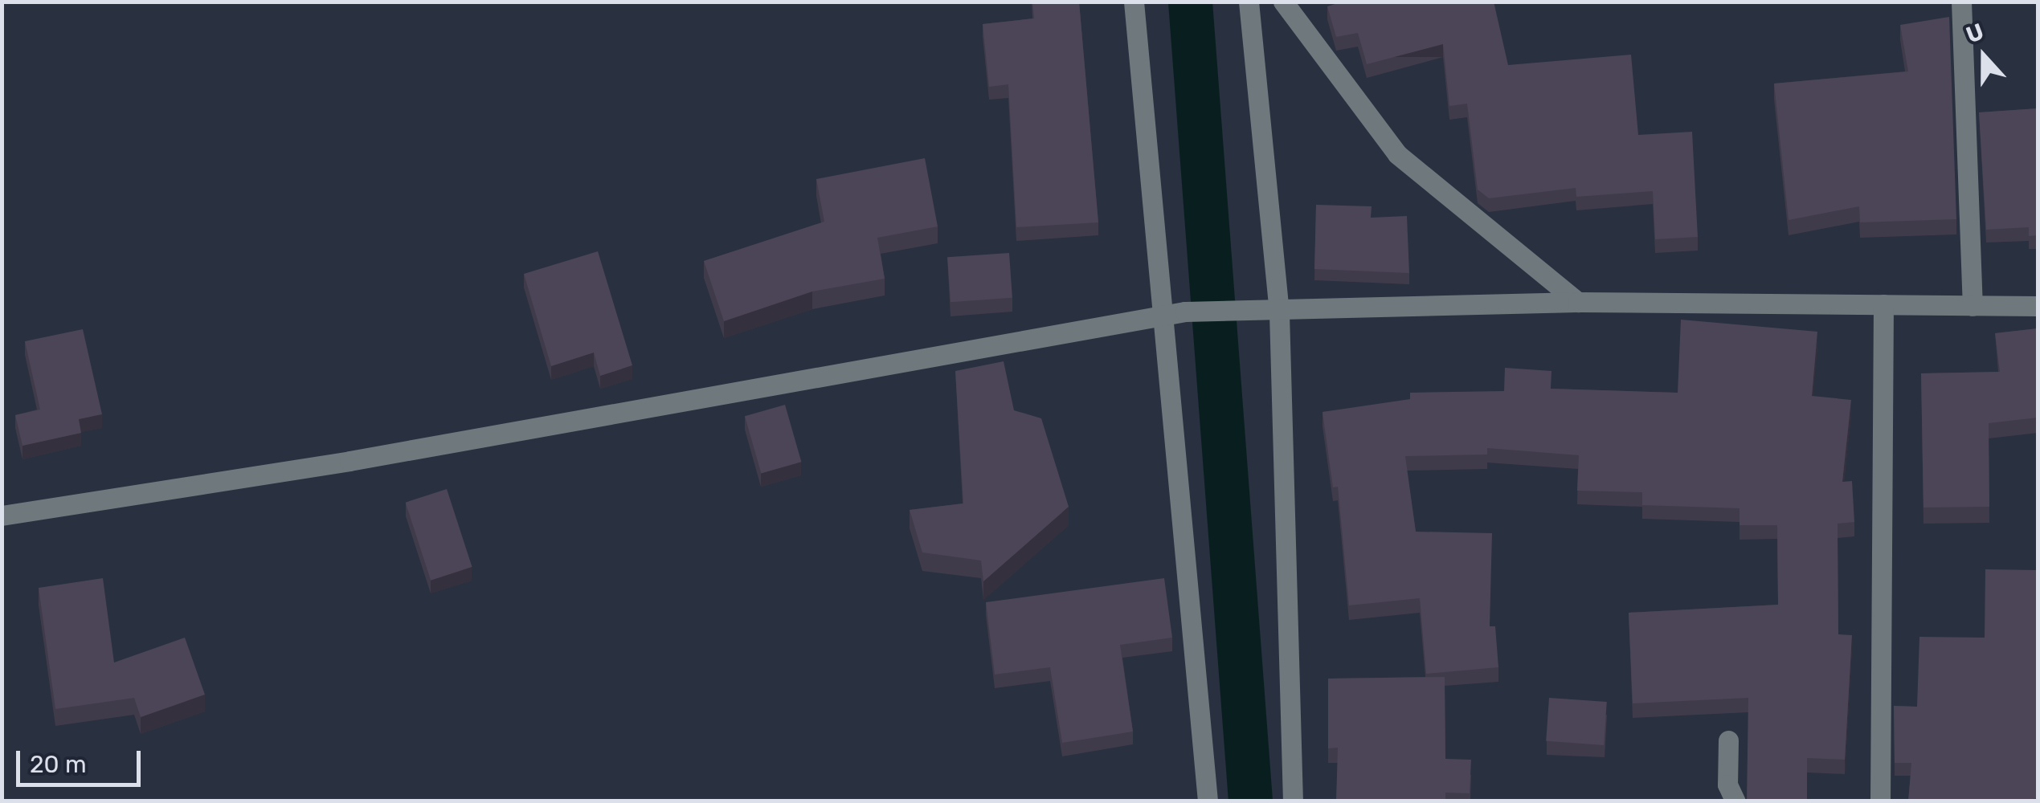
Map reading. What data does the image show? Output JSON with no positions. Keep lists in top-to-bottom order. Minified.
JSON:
{"scale_bar":"20 m","north":"top"}
